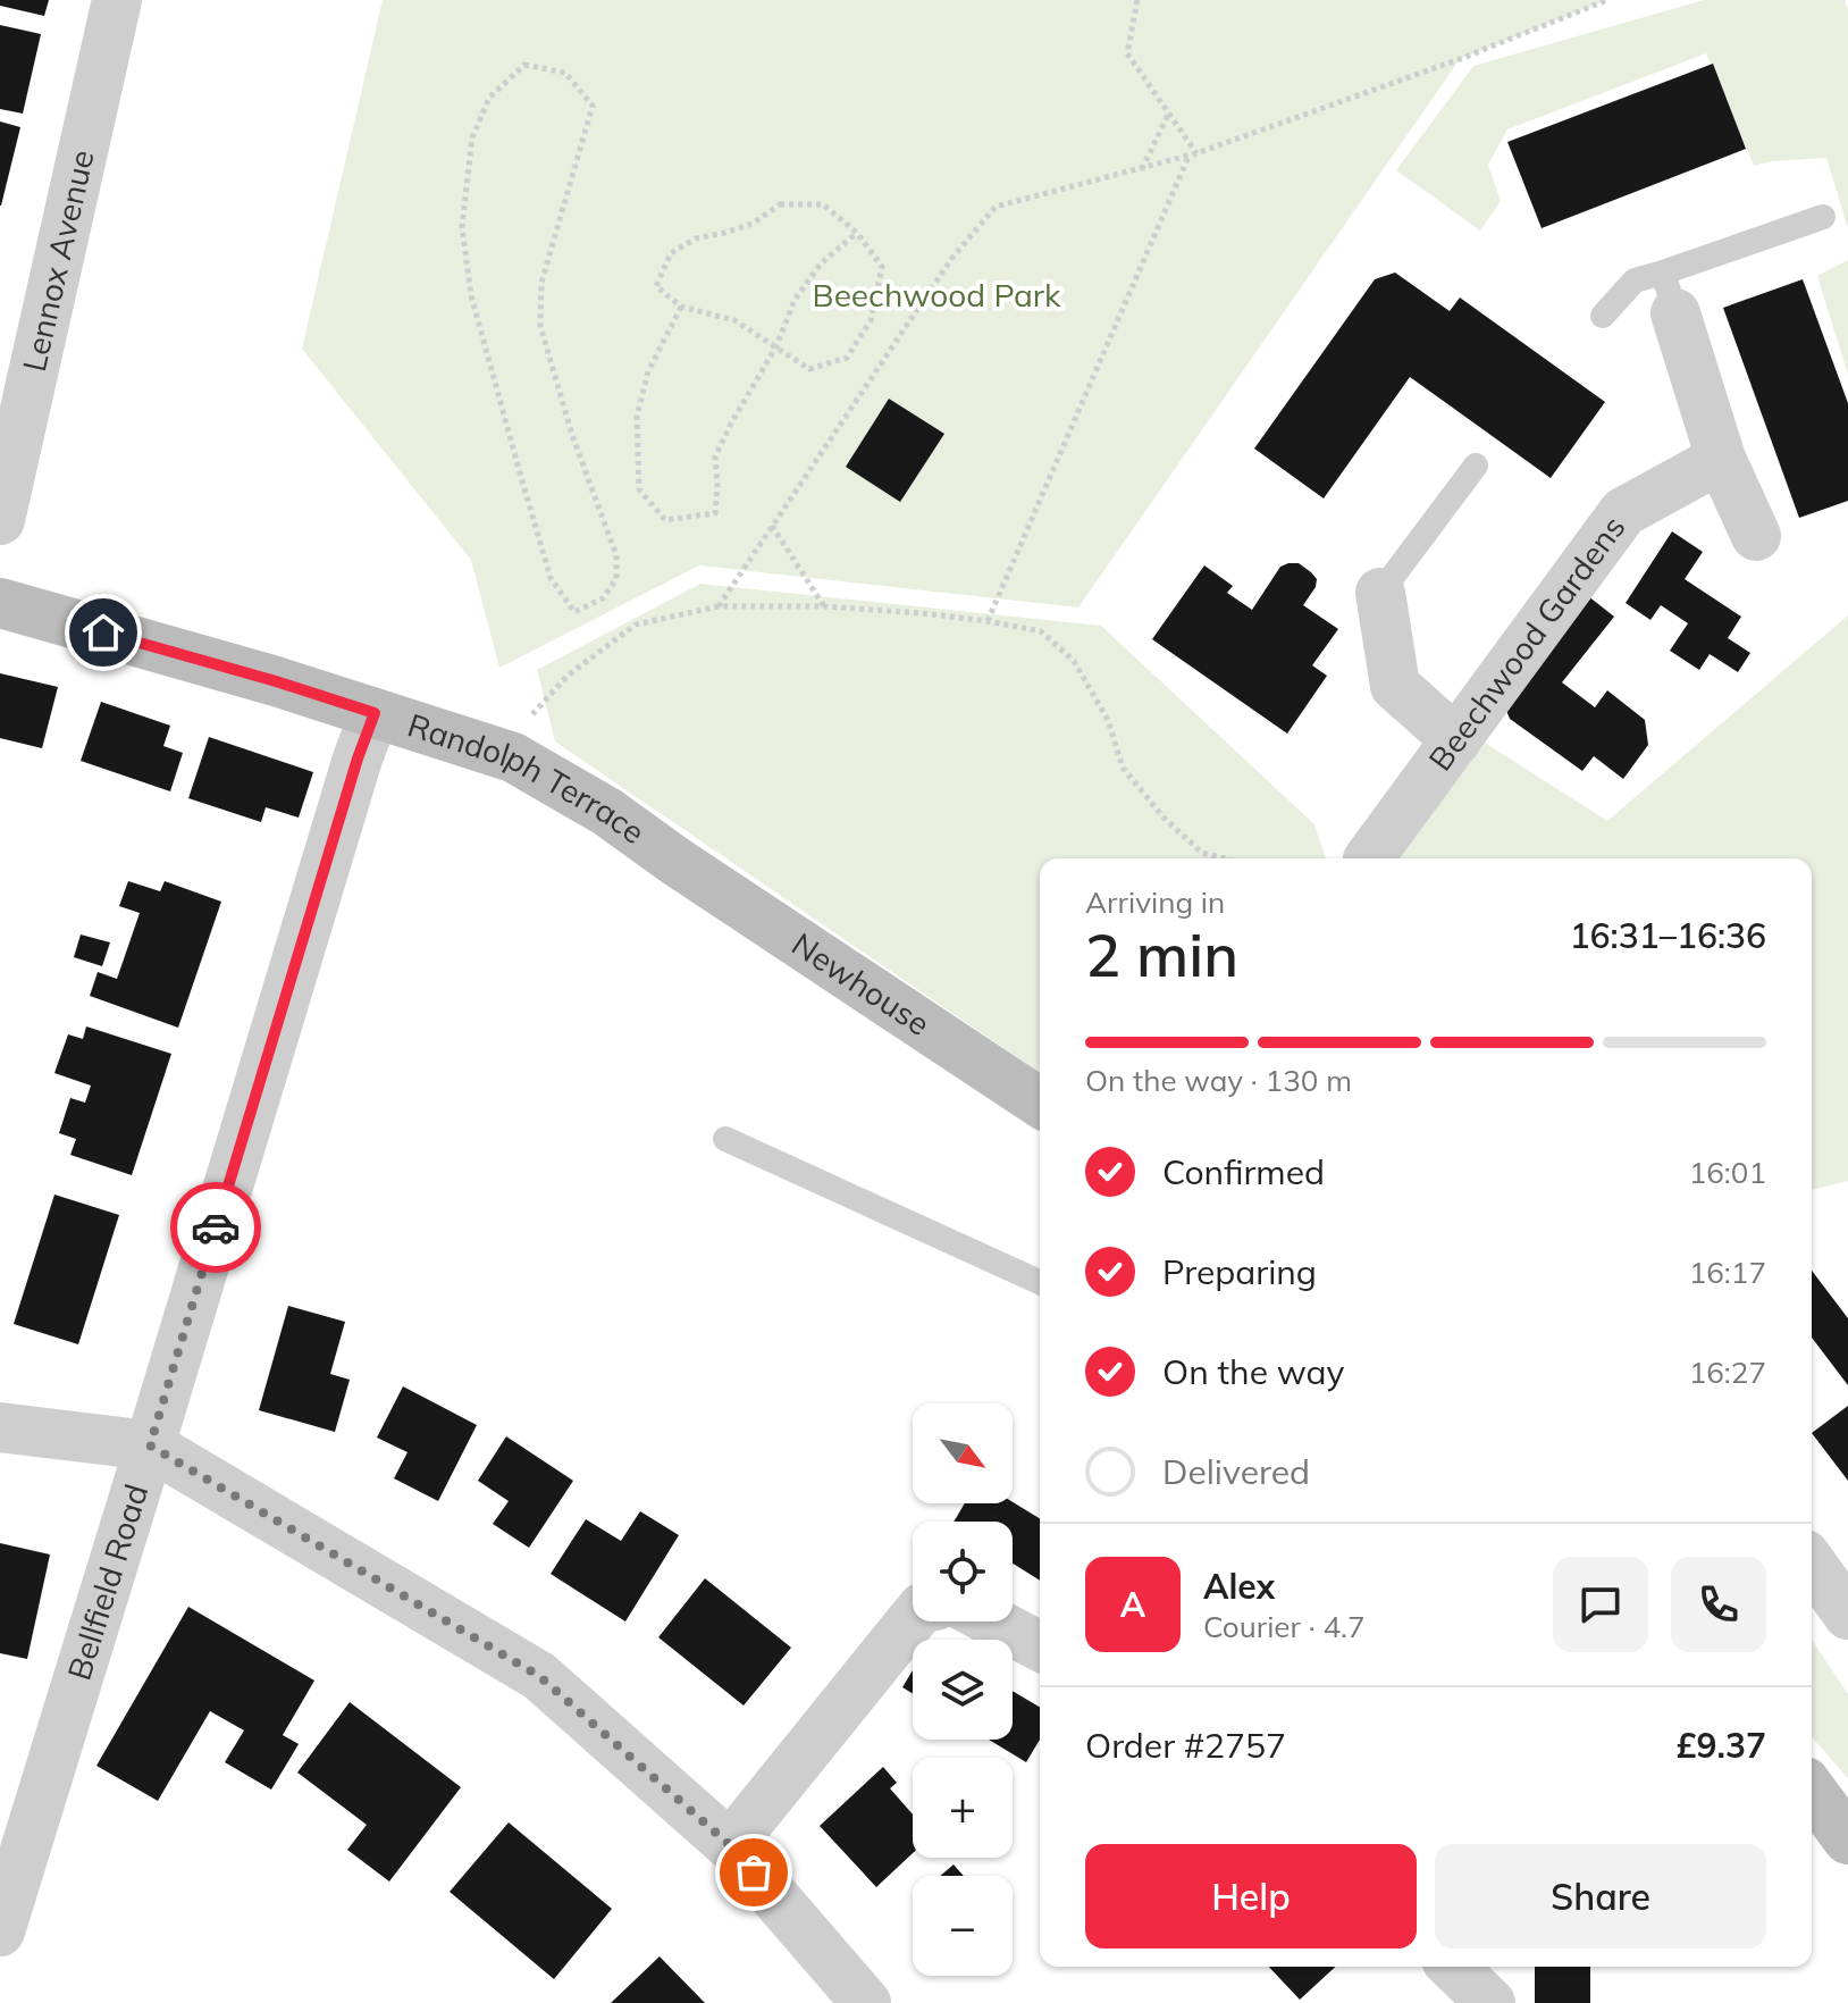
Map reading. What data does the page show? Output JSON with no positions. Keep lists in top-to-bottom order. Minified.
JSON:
{"streets":{"main road":["Randolph Terrace","Newhouse"],"street":["Lennox Avenue","Beechwood Gardens","Bellfield Road"]},"crossings":[["Randolph Terrace","Newhouse"],["Randolph Terrace","Bellfield Road"]],"parks":["Beechwood Park"],"north":"bottom right","page":{"heading":["2 min","Arriving in","16:31–16:36"],"panel":["Alex","Courier · 4.7","Order #2757","£9.37"],"bar":"On the way · 130 m","list":[["Confirmed","16:01"],["Preparing","16:17"],["On the way","16:27"],"Delivered"],"map_buttons":["+","−"],"round":"A","buttons":["Help","Share"]}}
